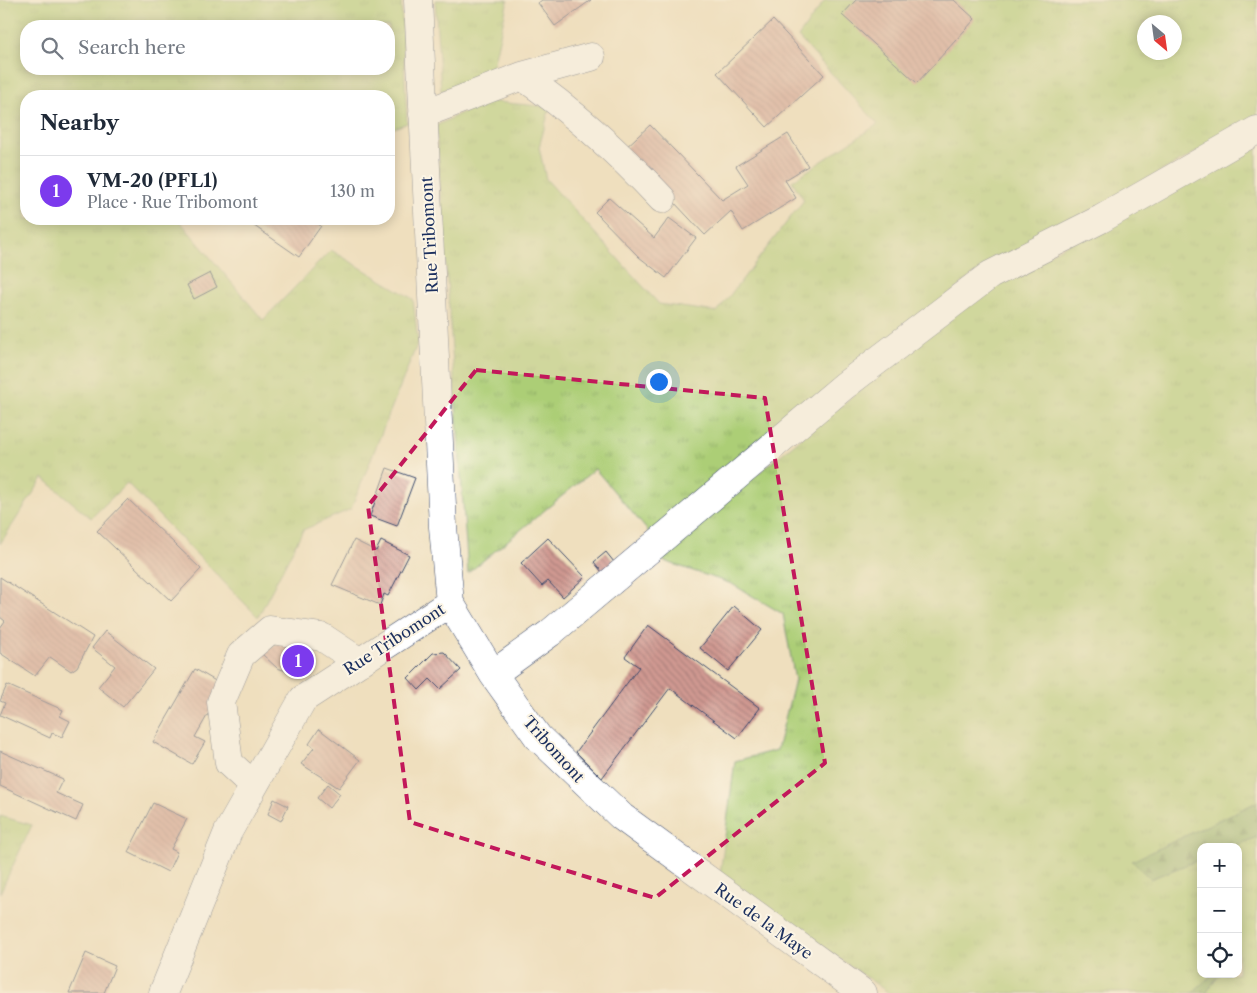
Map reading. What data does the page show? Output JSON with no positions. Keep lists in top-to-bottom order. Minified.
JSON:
{"streets":{"street":["Rue Tribomont","Tribomont","Rue de la Maye"]},"crossings":[["Rue Tribomont","Tribomont"],["Tribomont","Rue de la Maye"]],"north":"bottom right","page":{"search":"Search here","heading":"Nearby","list":[{"mark":"1","name":"VM-20 (PFL1)","note":"Place · Rue Tribomont","value":"130 m"}],"pins":"1","map_buttons":["+","−"]}}
